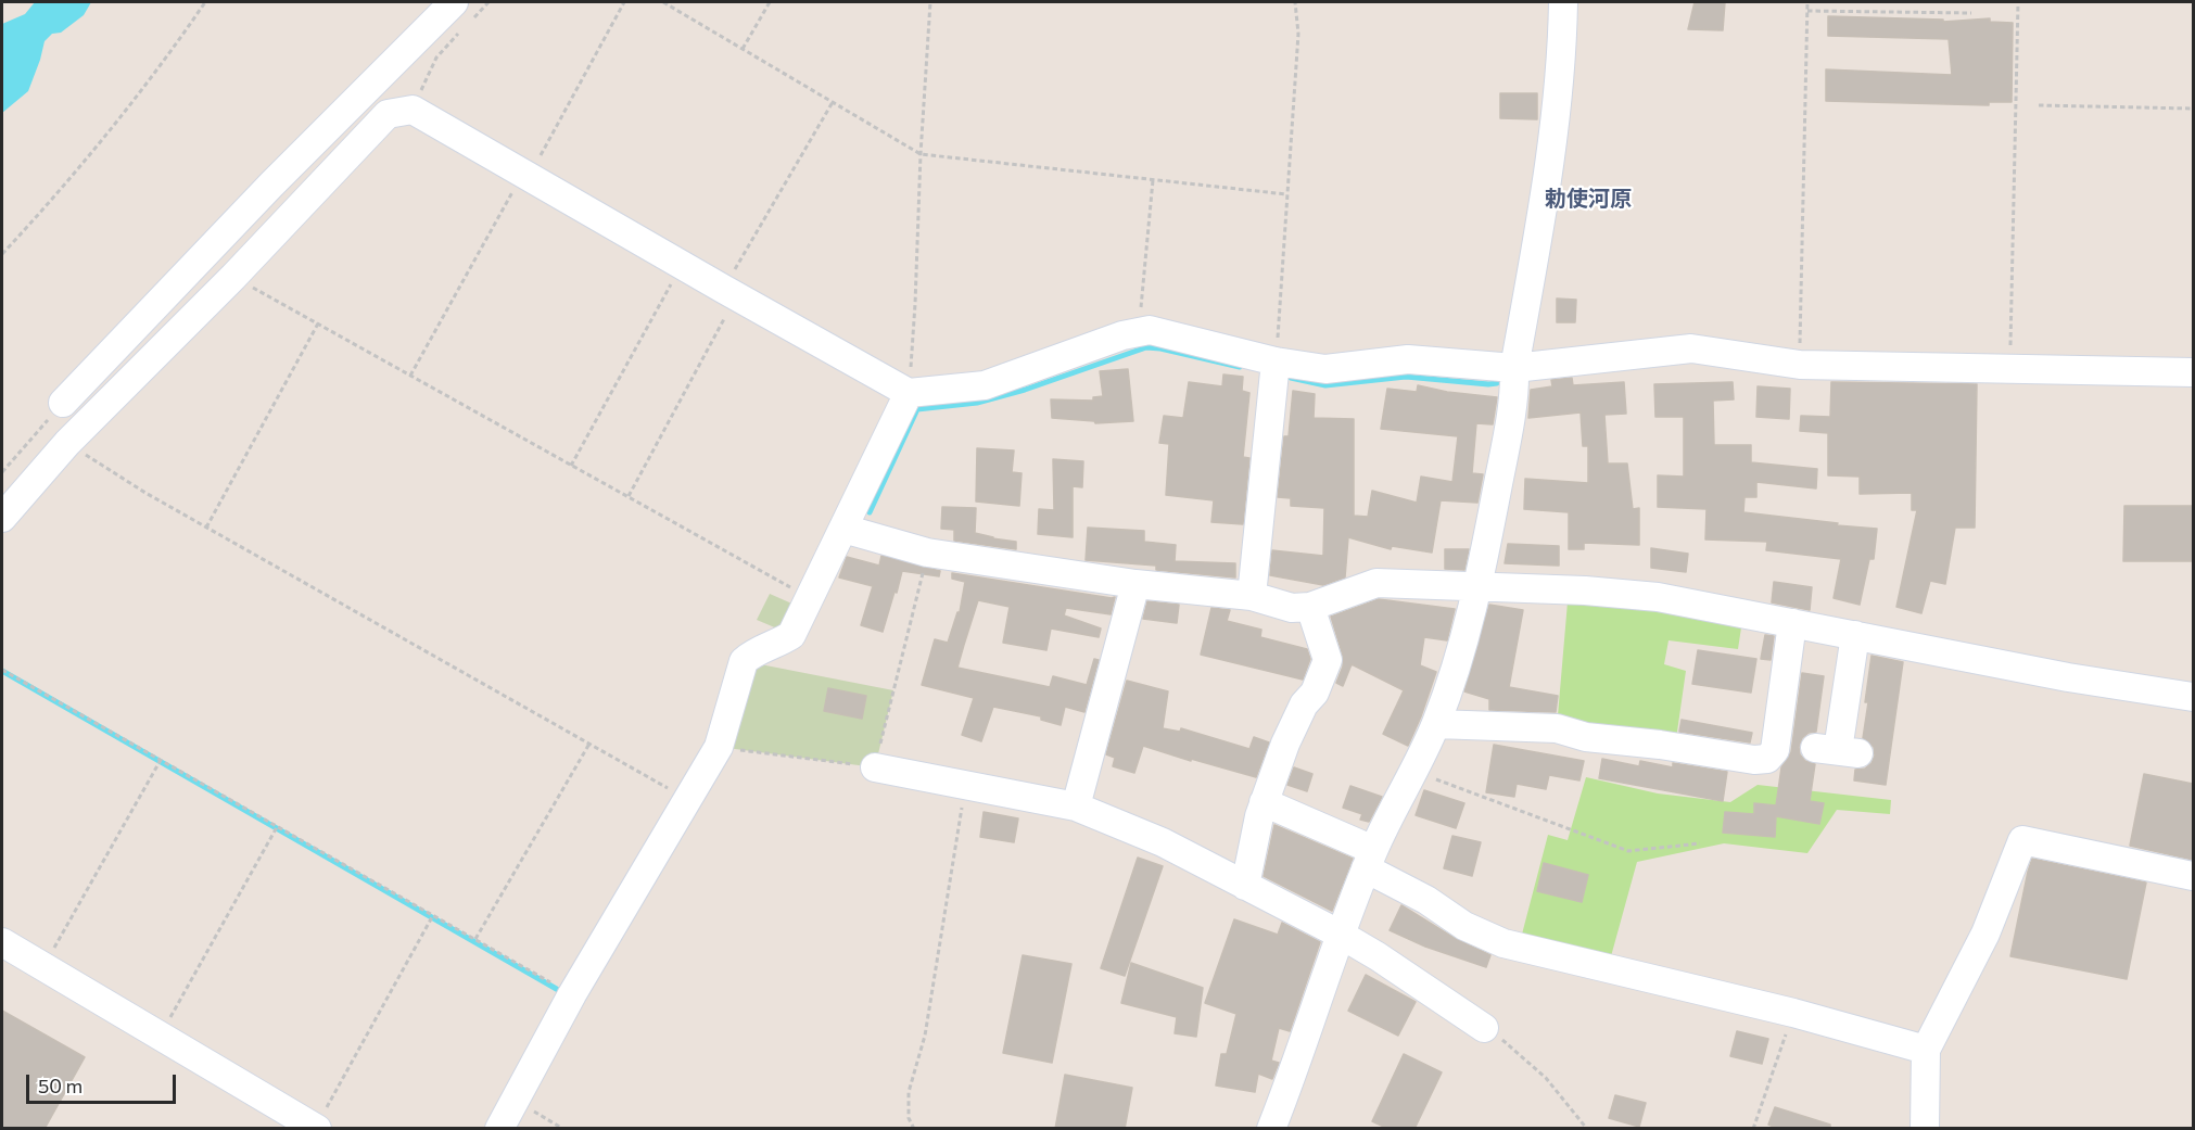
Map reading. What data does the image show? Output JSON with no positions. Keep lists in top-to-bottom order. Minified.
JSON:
{"districts":["勅使河原"],"scale_bar":"50 m"}
